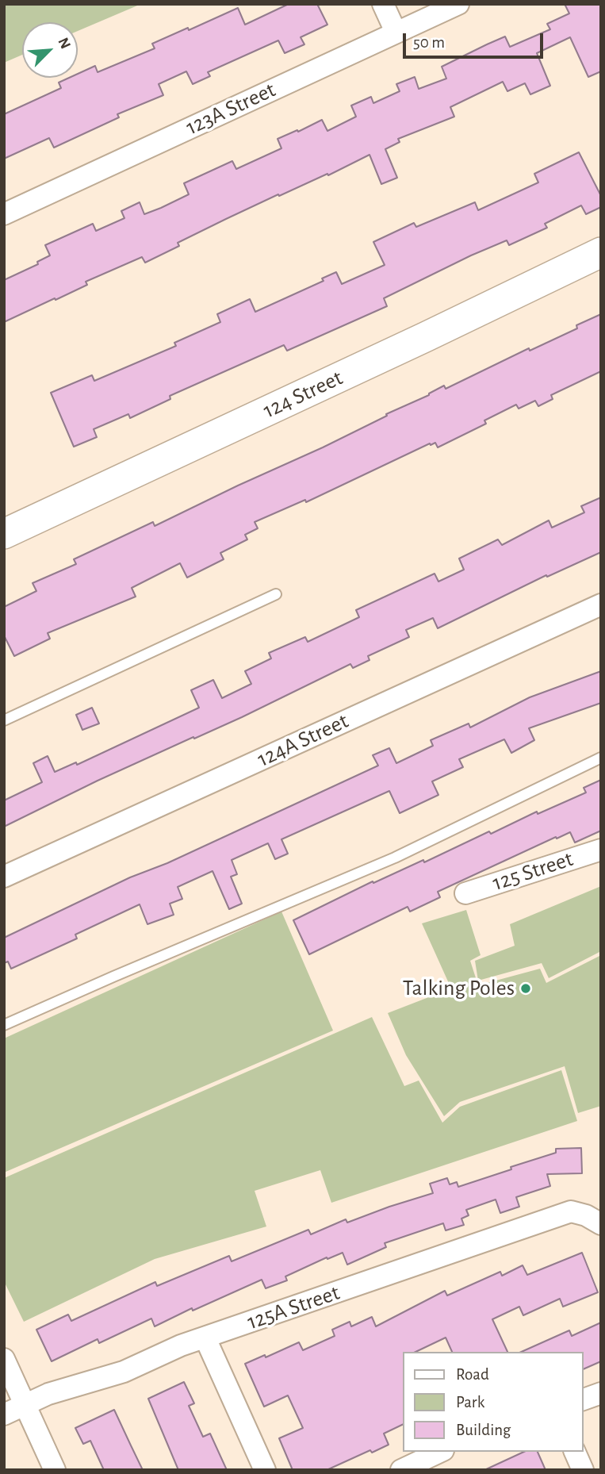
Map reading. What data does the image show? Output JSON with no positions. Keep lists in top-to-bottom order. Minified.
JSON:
{"streets":{"street":["123A Street","124 Street","124A Street","125 Street","125A Street"]},"places":["Talking Poles"],"legend":["Road","Park","Building"],"scale_bar":"50 m","north":"top right"}
